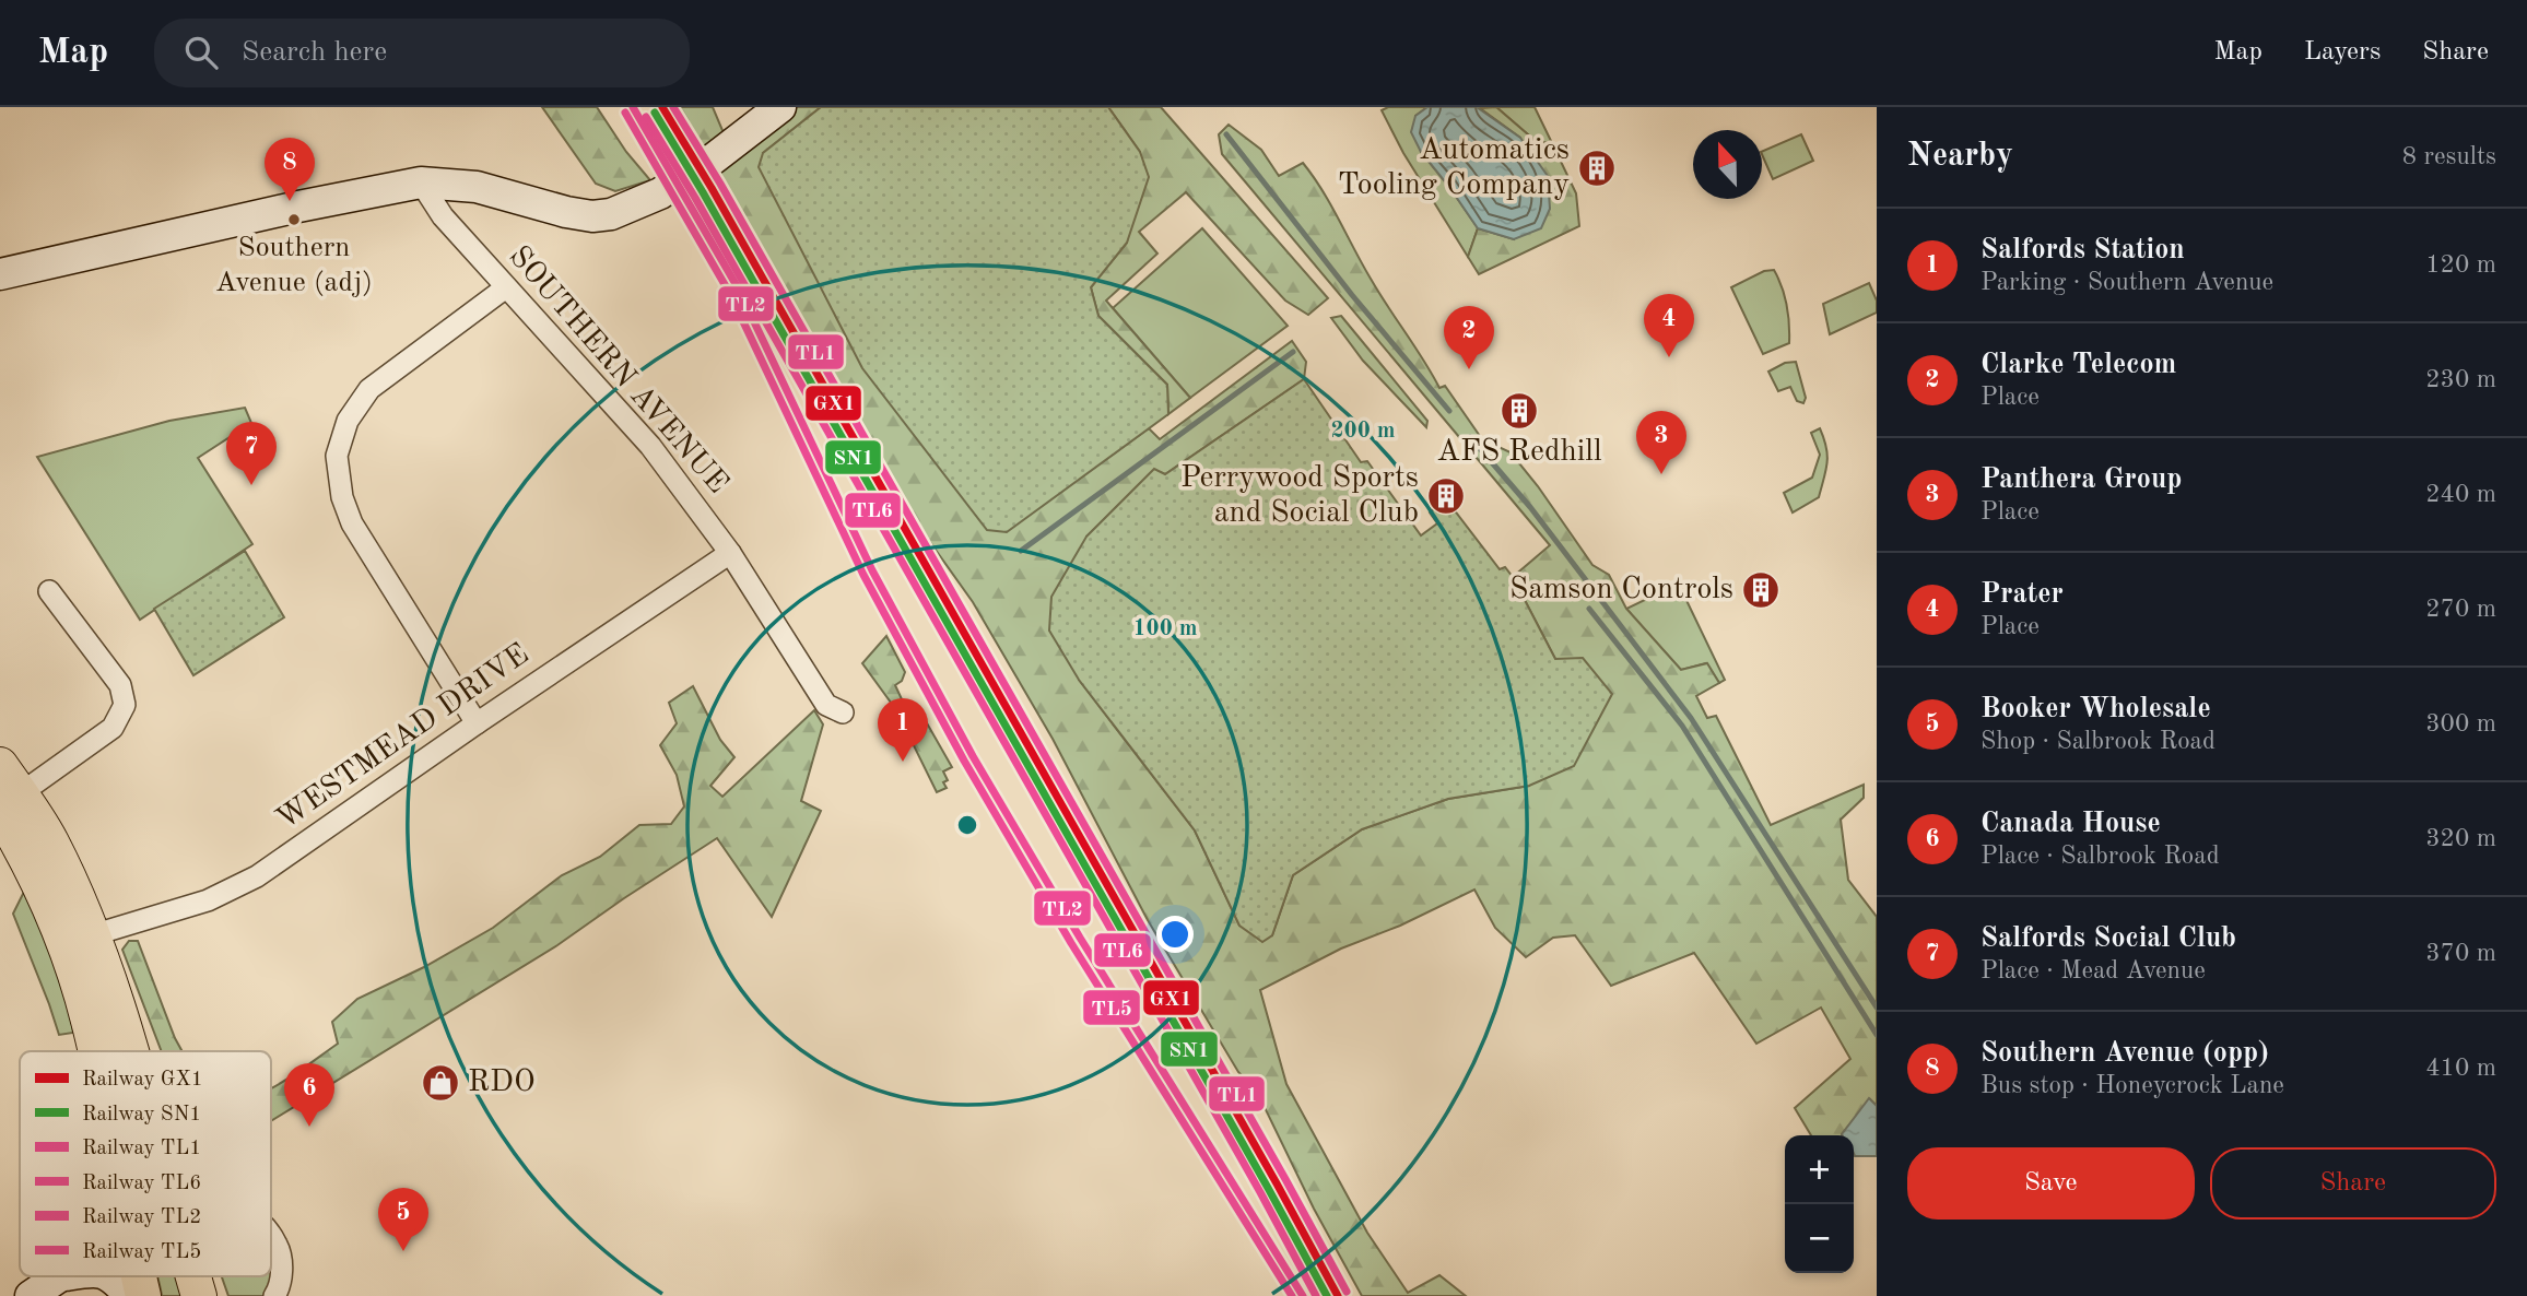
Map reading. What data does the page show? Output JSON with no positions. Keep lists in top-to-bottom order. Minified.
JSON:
{"streets":{"street":["SOUTHERN AVENUE","WESTMEAD DRIVE"]},"crossings":[["SOUTHERN AVENUE","WESTMEAD DRIVE"]],"places":{"building":["Automatics Tooling Company","AFS Redhill","Perrywood Sports and Social Club","Samson Controls"],"other":["Southern Avenue (adj)"],"shop":["RDO"]},"lines":["rail line GX1","rail line TL1","rail line TL2","rail line SN1","rail line TL5","rail line TL6"],"legend":["Railway GX1","Railway SN1","Railway TL1","Railway TL6","Railway TL2","Railway TL5"],"north":"top","page":{"header":"Map","search":"Search here","nav":["Map","Layers","Share"],"heading":["Nearby","8 results"],"pins":["8","4","2","3","7","1","6","5"],"list":[{"mark":"1","name":"Salfords Station","note":"Parking · Southern Avenue","value":"120 m"},{"mark":"2","name":"Clarke Telecom","note":"Place","value":"230 m"},{"mark":"3","name":"Panthera Group","note":"Place","value":"240 m"},{"mark":"4","name":"Prater","note":"Place","value":"270 m"},{"mark":"5","name":"Booker Wholesale","note":"Shop · Salbrook Road","value":"300 m"},{"mark":"6","name":"Canada House","note":"Place · Salbrook Road","value":"320 m"},{"mark":"7","name":"Salfords Social Club","note":"Place · Mead Avenue","value":"370 m"},{"mark":"8","name":"Southern Avenue (opp)","note":"Bus stop · Honeycrock Lane","value":"410 m"}],"buttons":["Save","Share"],"map_buttons":["+","−"]},"rings":["200 m","100 m"]}
